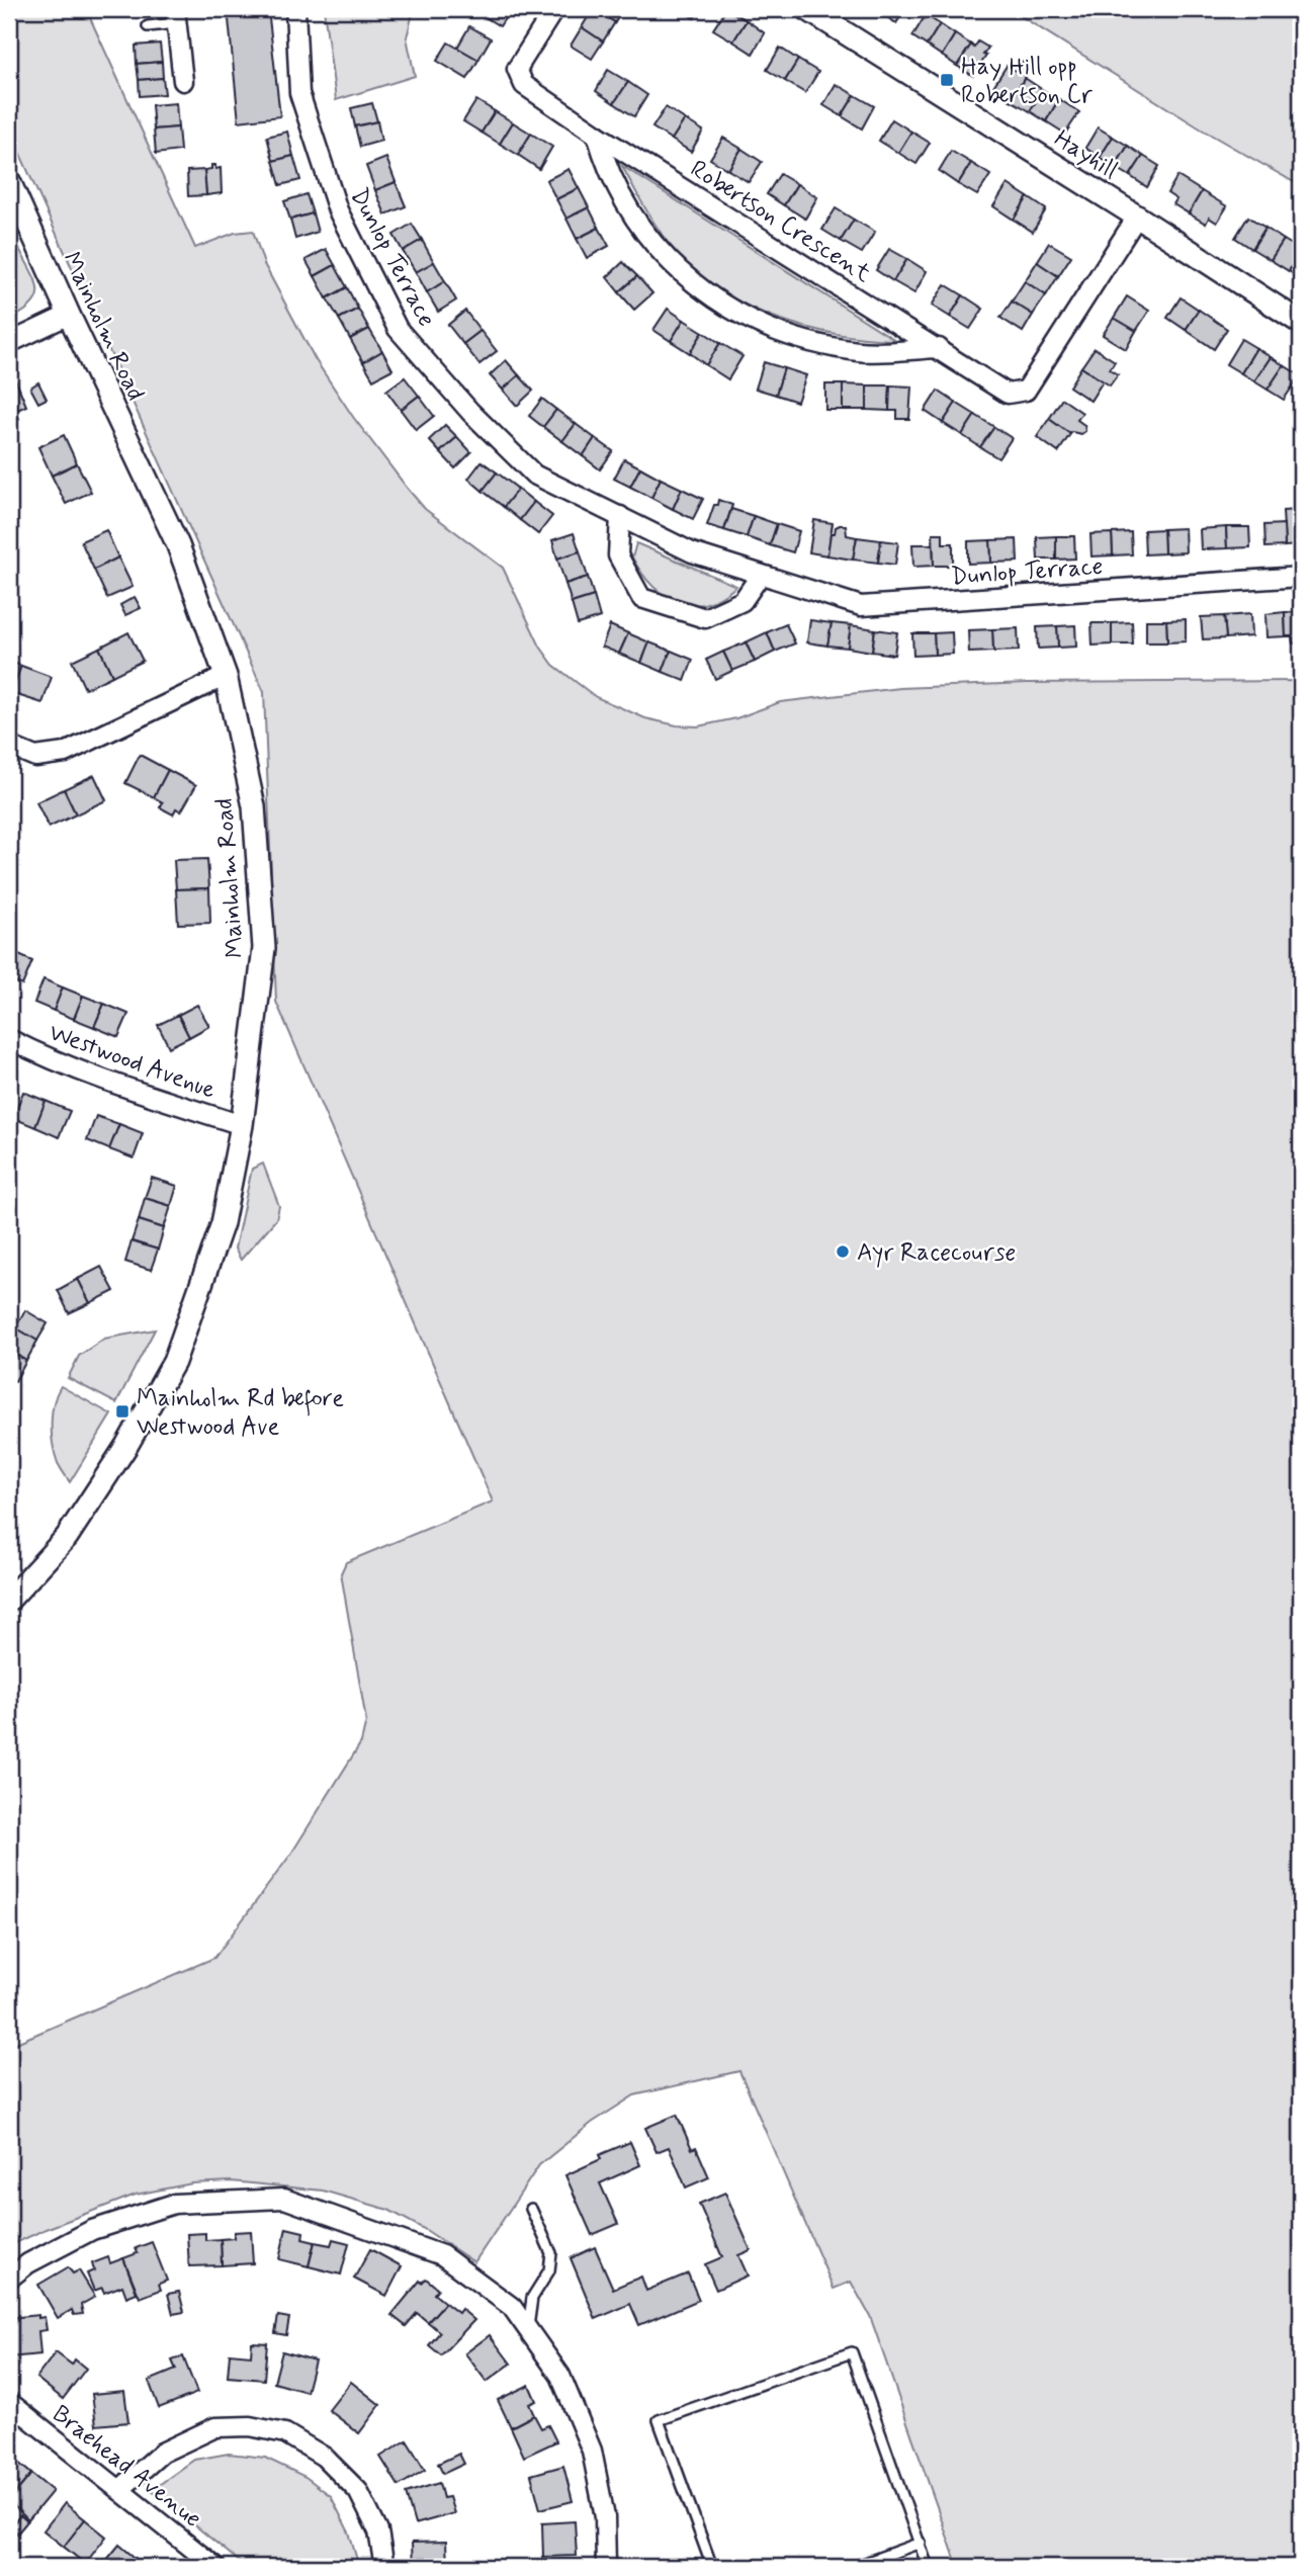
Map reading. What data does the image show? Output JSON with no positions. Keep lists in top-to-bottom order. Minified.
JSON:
{"streets":{"street":["Hayhill","Robertson Crescent","Dunlop Terrace","Mainholm Road","Westwood Avenue","Braehead Avenue"]},"crossings":[["Hayhill","Robertson Crescent"],["Mainholm Road","Westwood Avenue"]],"places":{"transit":["Hay Hill opp Robertson Cr","Mainholm Rd before Westwood Ave"],"other":["Ayr Racecourse"]}}
